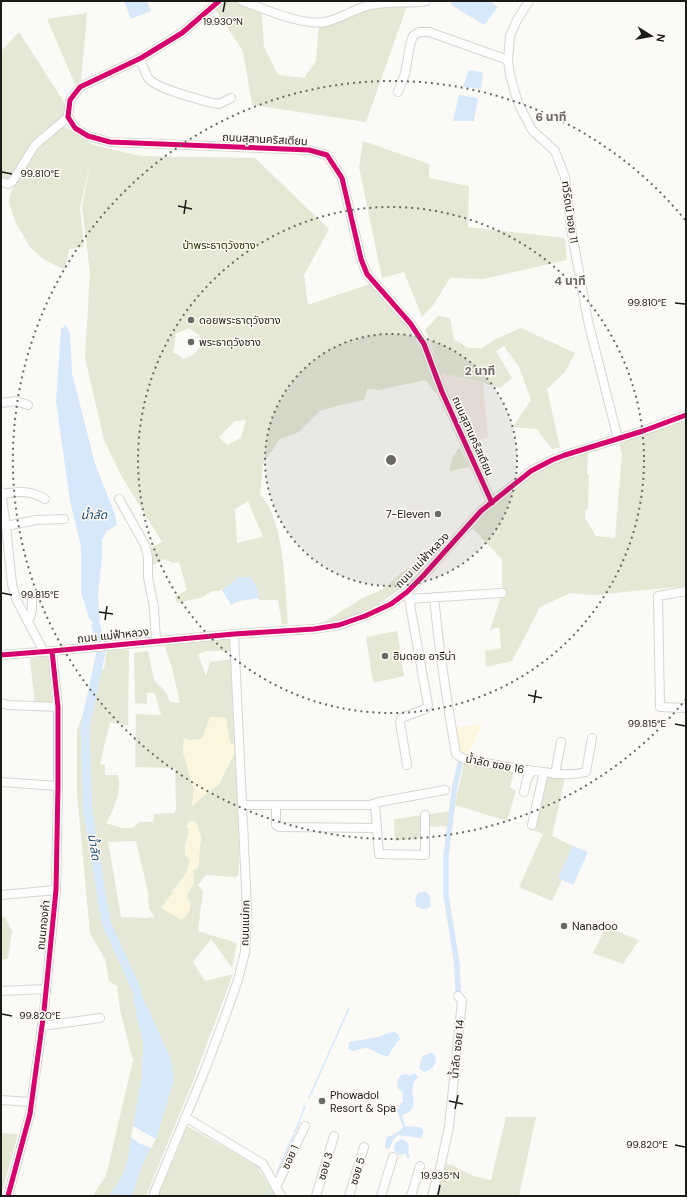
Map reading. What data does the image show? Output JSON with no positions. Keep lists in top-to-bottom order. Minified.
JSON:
{"streets":{"street":["ถนนสุสานคริสเตียน","ทวีรัตน์ ซอย 11","ถนน แม่ฟ้าหลวง","น้ำลัด ซอย 16","ถนนแม่กก","ถนนกองคำ","น้ำลัด ซอย 14","ซอย 1","ซอย 3","ซอย 5"]},"crossings":[["ถนนสุสานคริสเตียน","ถนน แม่ฟ้าหลวง"],["ทวีรัตน์ ซอย 11","ถนน แม่ฟ้าหลวง"],["ถนน แม่ฟ้าหลวง","ถนนแม่กก"],["ถนน แม่ฟ้าหลวง","ถนนกองคำ"]],"water":["น้ำลัด"],"parks":["ป่าพระธาตุวังซาง"],"places":["ดอยพระธาตุวังซาง","พระธาตุวังซาง","7-Eleven","ฮิมดอย อารีน่า","Nanadoo","Phowadol Resort & Spa"],"north":"right","coordinates":["19.930°N","99.810°E","99.815°E","99.820°E","19.935°N"],"rings":["6 นาที","4 นาที","2 นาที"]}
